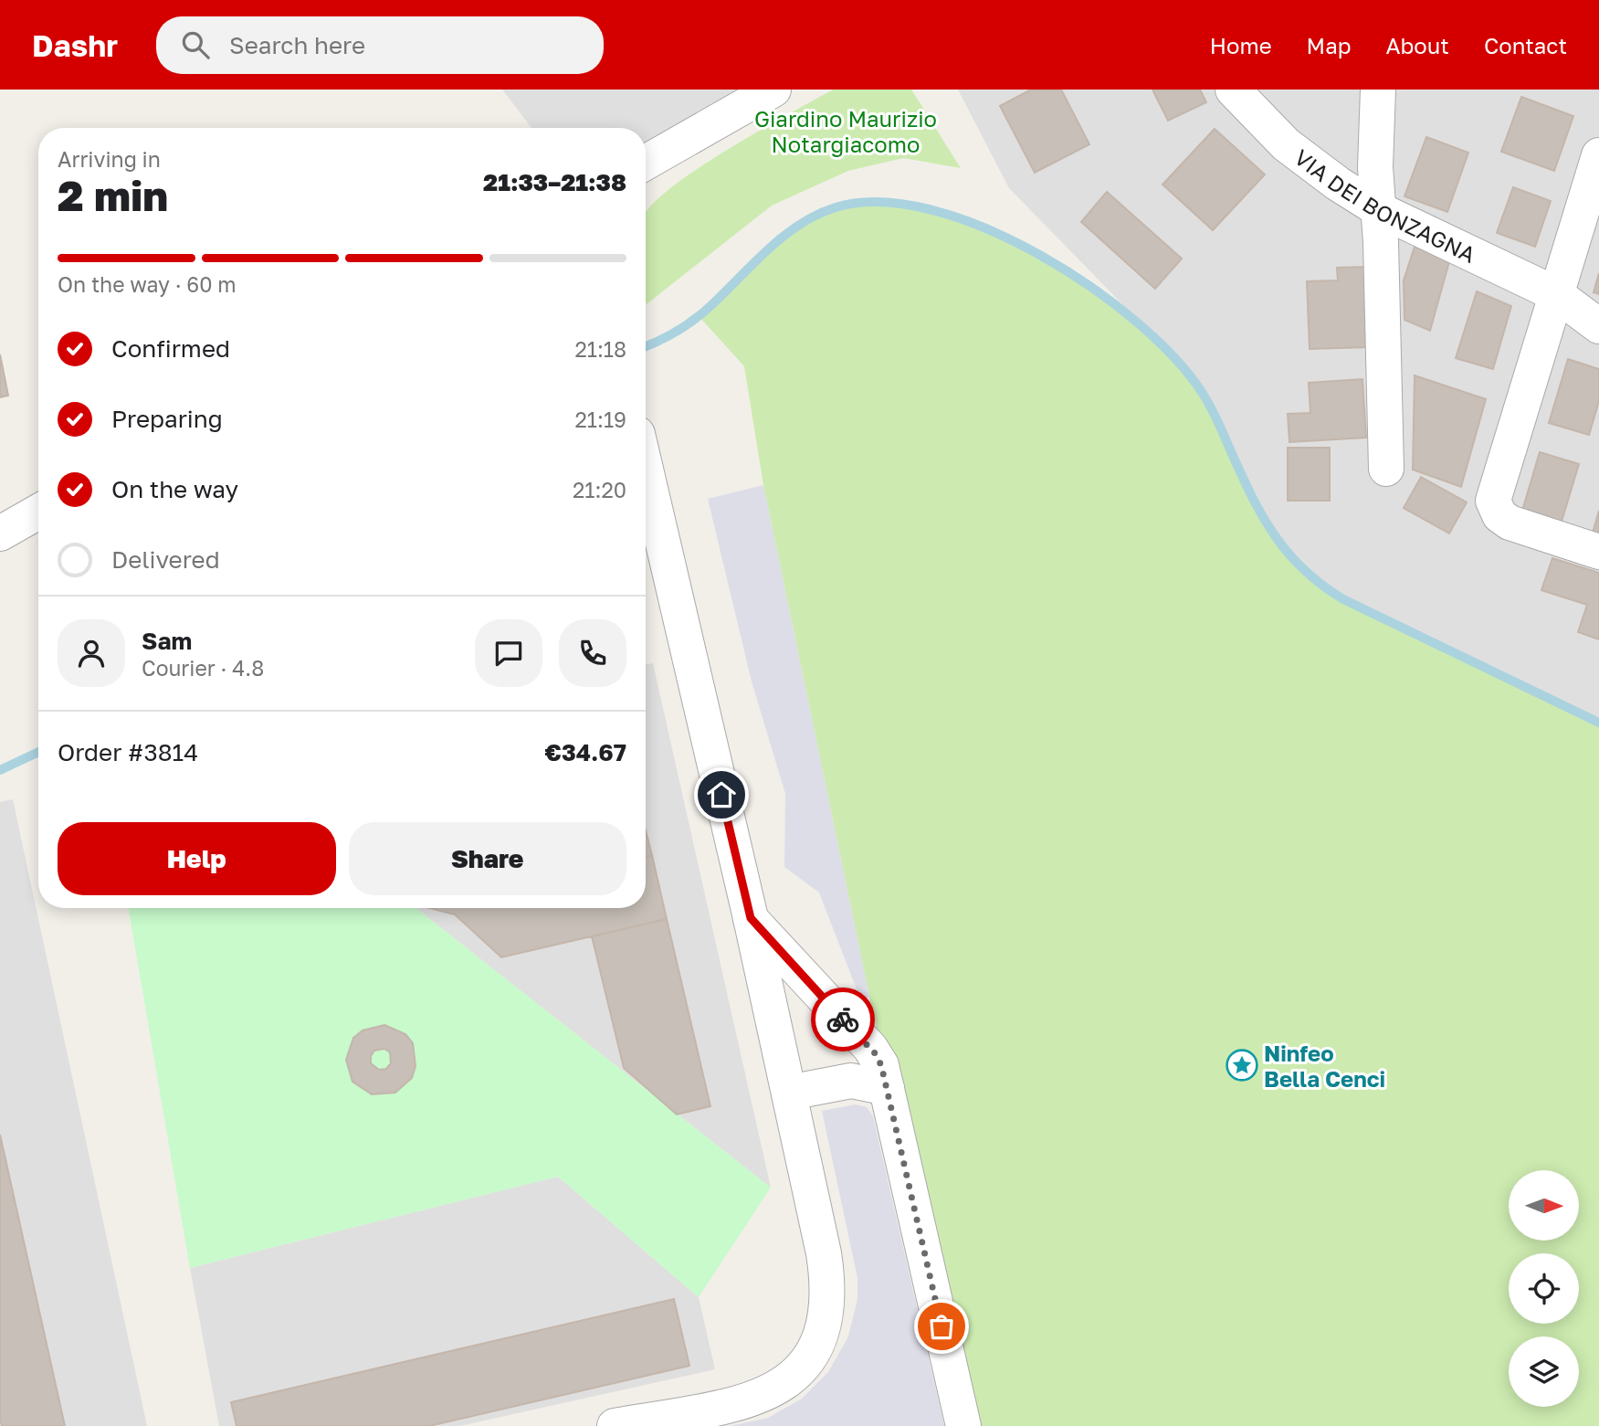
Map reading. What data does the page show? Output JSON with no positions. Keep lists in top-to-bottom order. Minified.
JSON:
{"streets":{"street":["VIA DEI BONZAGNA"]},"parks":["Giardino Maurizio Notargiacomo"],"places":{"place":["Ninfeo Bella Cenci"]},"north":"right","page":{"header":"Dashr","search":"Search here","nav":["Home","Map","About","Contact"],"heading":["2 min","Arriving in","21:33–21:38"],"panel":["Sam","Courier · 4.8","Order #3814","€34.67"],"bar":"On the way · 60 m","list":[["Confirmed","21:18"],["Preparing","21:19"],["On the way","21:20"],"Delivered"],"buttons":["Help","Share"]}}
